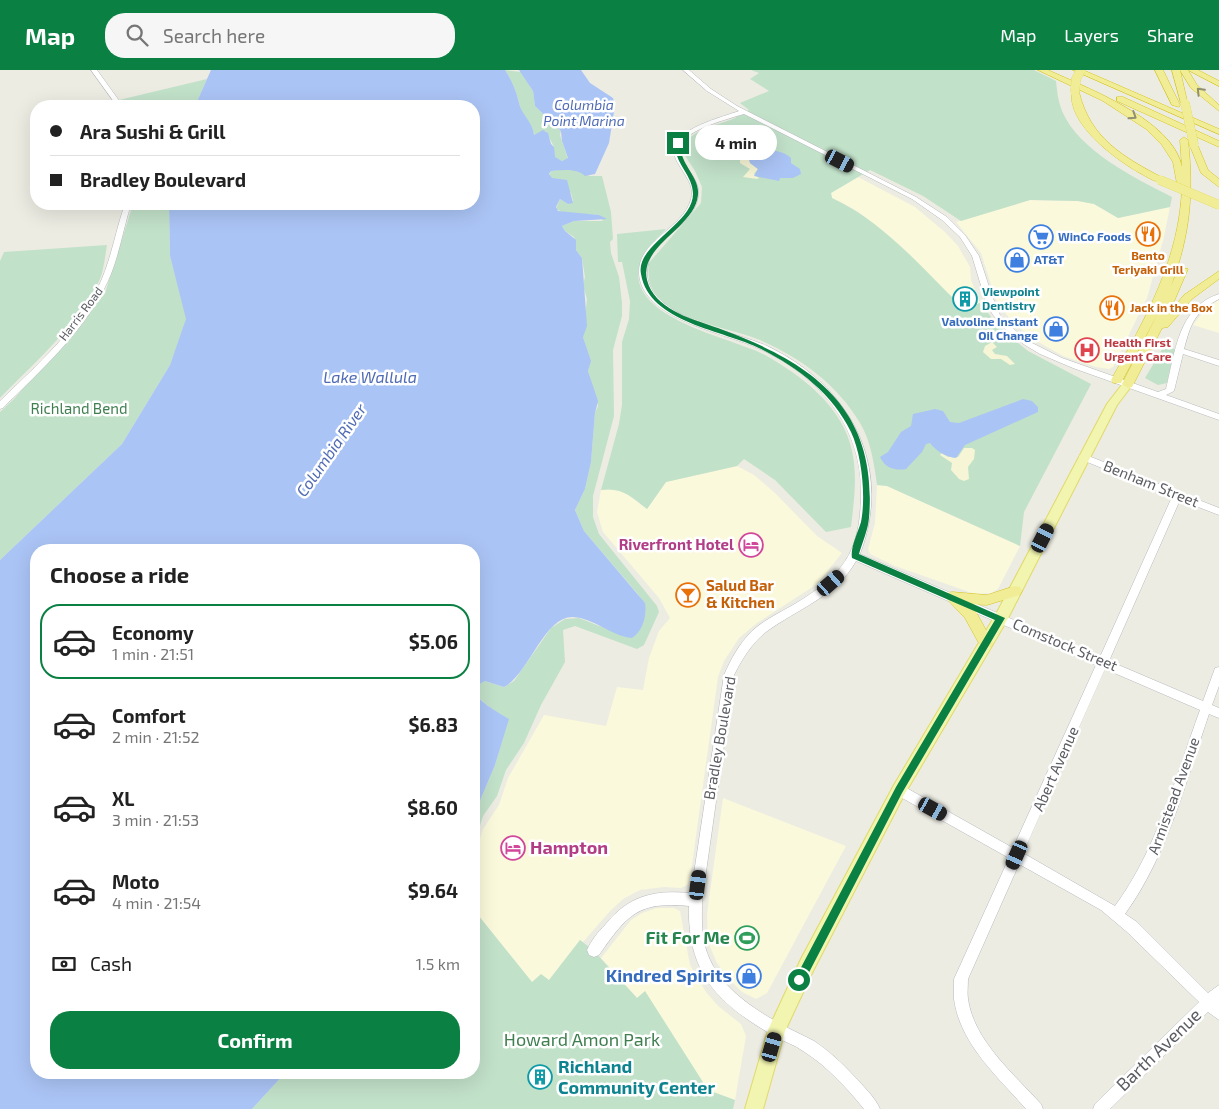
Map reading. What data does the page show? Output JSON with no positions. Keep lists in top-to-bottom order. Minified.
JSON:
{"streets":{"street":["Harris Road","Benham Street","Comstock Street","Bradley Boulevard","Abert Avenue","Armistead Avenue","Barth Avenue"]},"crossings":[["Benham Street","Abert Avenue"],["Comstock Street","Bradley Boulevard"],["Comstock Street","Abert Avenue"],["Comstock Street","Armistead Avenue"]],"water":["Columbia Point Marina","Lake Wallula","Columbia River"],"parks":["Richland Bend","Howard Amon Park"],"places":{"restaurant":["Bento Teriyaki Grill","Jack in the Box"],"supermarket":["WinCo Foods"],"shop":["AT&T","Valvoline Instant Oil Change","Kindred Spirits"],"building":["Viewpoint Dentistry","Richland Community Center"],"hospital":["Health First Urgent Care"],"hotel":["Riverfront Hotel","Hampton"],"bar":["Salud Bar & Kitchen"],"sports":["Fit For Me"]},"page":{"header":"Map","search":"Search here","nav":["Map","Layers","Share"],"banner":["Ara Sushi & Grill","Bradley Boulevard"],"bubble":"4 min","heading":"Choose a ride","list":[{"name":"Economy","note":"1 min · 21:51","value":"$5.06"},{"name":"Comfort","note":"2 min · 21:52","value":"$6.83"},{"name":"XL","note":"3 min · 21:53","value":"$8.60"},{"name":"Moto","note":"4 min · 21:54","value":"$9.64"}],"pay":["Cash","1.5 km"],"buttons":"Confirm"}}
